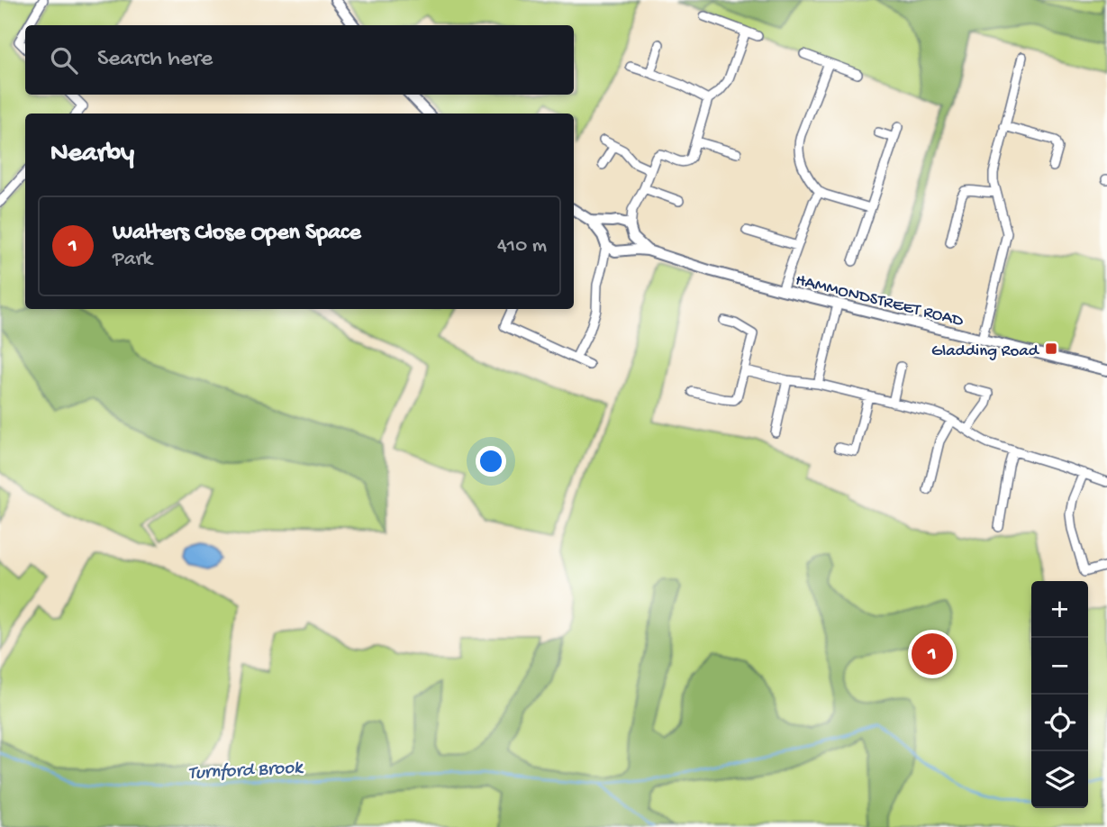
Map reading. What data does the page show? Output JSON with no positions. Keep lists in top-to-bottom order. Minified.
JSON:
{"streets":{"street":["HAMMONDSTREET ROAD"]},"water":["Turnford Brook"],"places":{"transit":["Gladding Road"]},"page":{"search":"Search here","heading":"Nearby","list":[{"mark":"1","name":"Walters Close Open Space","note":"Park","value":"410 m"}],"map_buttons":["+","−"],"pins":"1"}}
